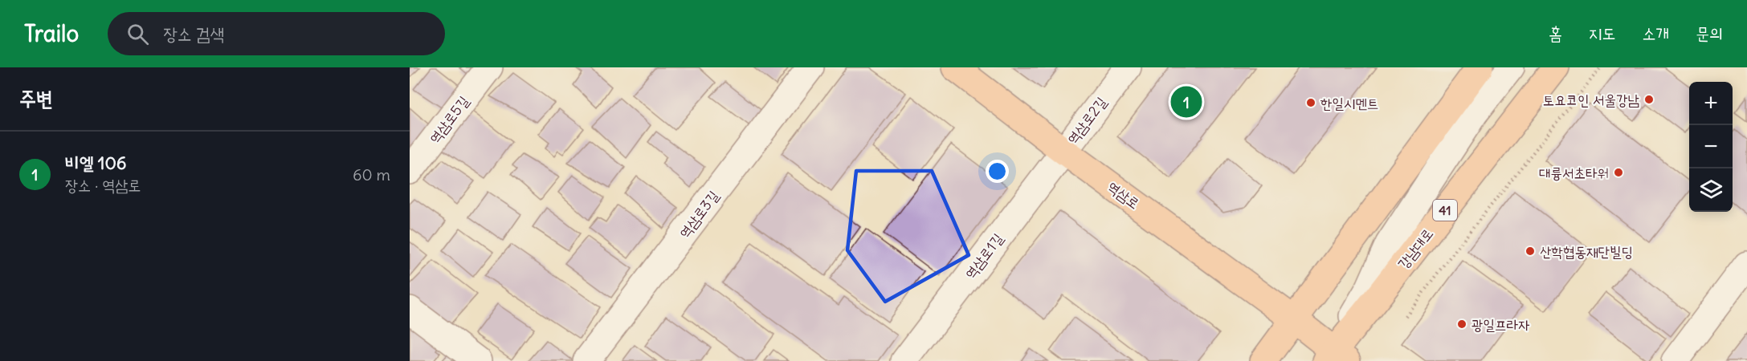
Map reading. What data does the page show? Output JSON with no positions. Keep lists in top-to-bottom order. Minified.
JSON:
{"streets":{"main road":["역삼로","41","강남대로"],"street":["역삼로5길","역삼로2길","역삼로3길","역삼로1길"]},"crossings":[["역삼로2길","역삼로"],["역삼로2길","역삼로1길"],["역삼로","강남대로"],["역삼로","역삼로1길"]],"places":["토요코인 서울강남","한일시멘트","대륭서초타워","산학협동재단빌딩","광일프라자"],"page":{"header":"Trailo","search":"장소 검색","nav":["홈","지도","소개","문의"],"heading":"주변","map_buttons":["+","−"],"pins":"1","list":[{"mark":"1","name":"비엘 106","note":"장소 · 역삼로","value":"60 m"}]}}
